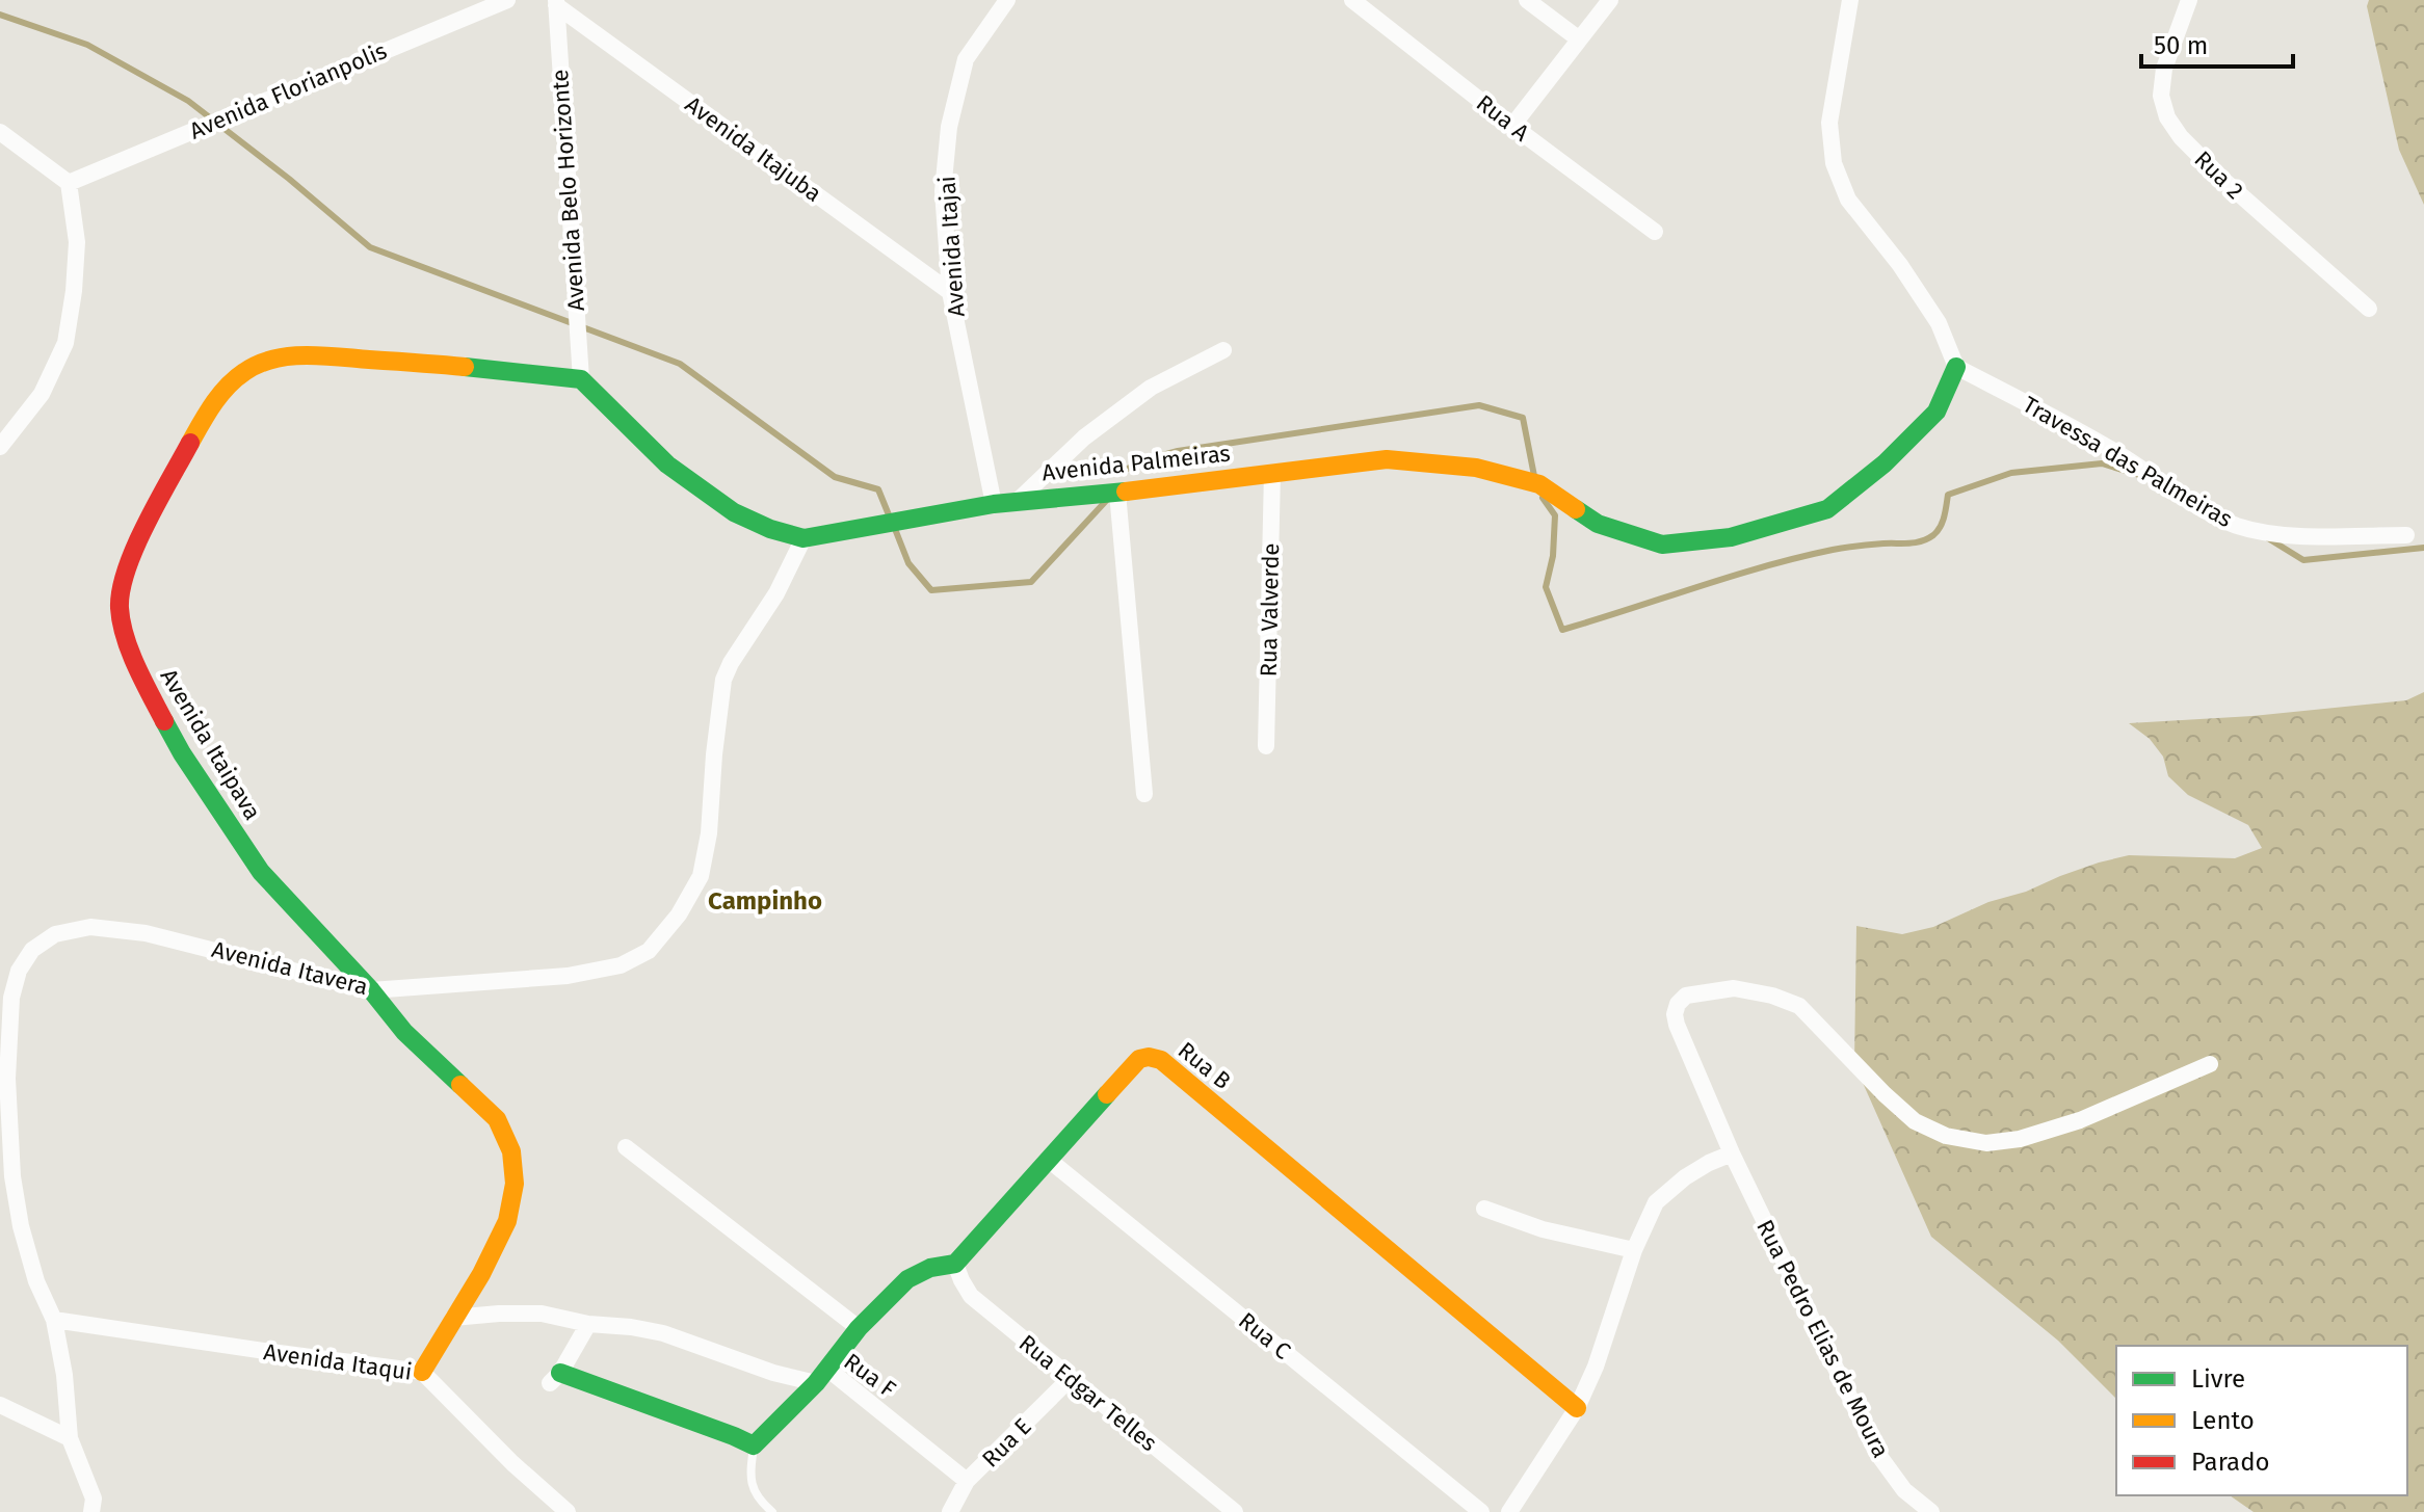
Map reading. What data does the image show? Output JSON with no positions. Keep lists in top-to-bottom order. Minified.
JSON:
{"streets":{"street":["Avenida Florianpolis","Rua A","Avenida Itajuba","Rua 2","Avenida Belo Horizonte","Avenida Itajai","Travessa das Palmeiras","Avenida Palmeiras","Rua Valverde","Avenida Itaipava","Avenida Itavera","Rua B","Rua C","Rua Pedro Elias de Moura","Avenida Itaqui","Rua F","Rua Edgar Telles","Rua E"]},"crossings":[["Avenida Itajuba","Avenida Belo Horizonte"],["Avenida Itajuba","Avenida Itajai"],["Avenida Belo Horizonte","Avenida Itaipava"],["Avenida Itajai","Avenida Palmeiras"],["Travessa das Palmeiras","Avenida Palmeiras"],["Avenida Palmeiras","Rua Valverde"],["Avenida Palmeiras","Avenida Itavera"],["Avenida Itaipava","Avenida Itavera"],["Avenida Itaipava","Avenida Itaqui"],["Avenida Itavera","Avenida Itaqui"],["Rua B","Rua C"],["Rua B","Rua Edgar Telles"],["Rua F","Rua E"],["Rua Edgar Telles","Rua E"]],"districts":["Campinho"],"legend":["Livre","Lento","Parado"],"scale_bar":"50 m"}
